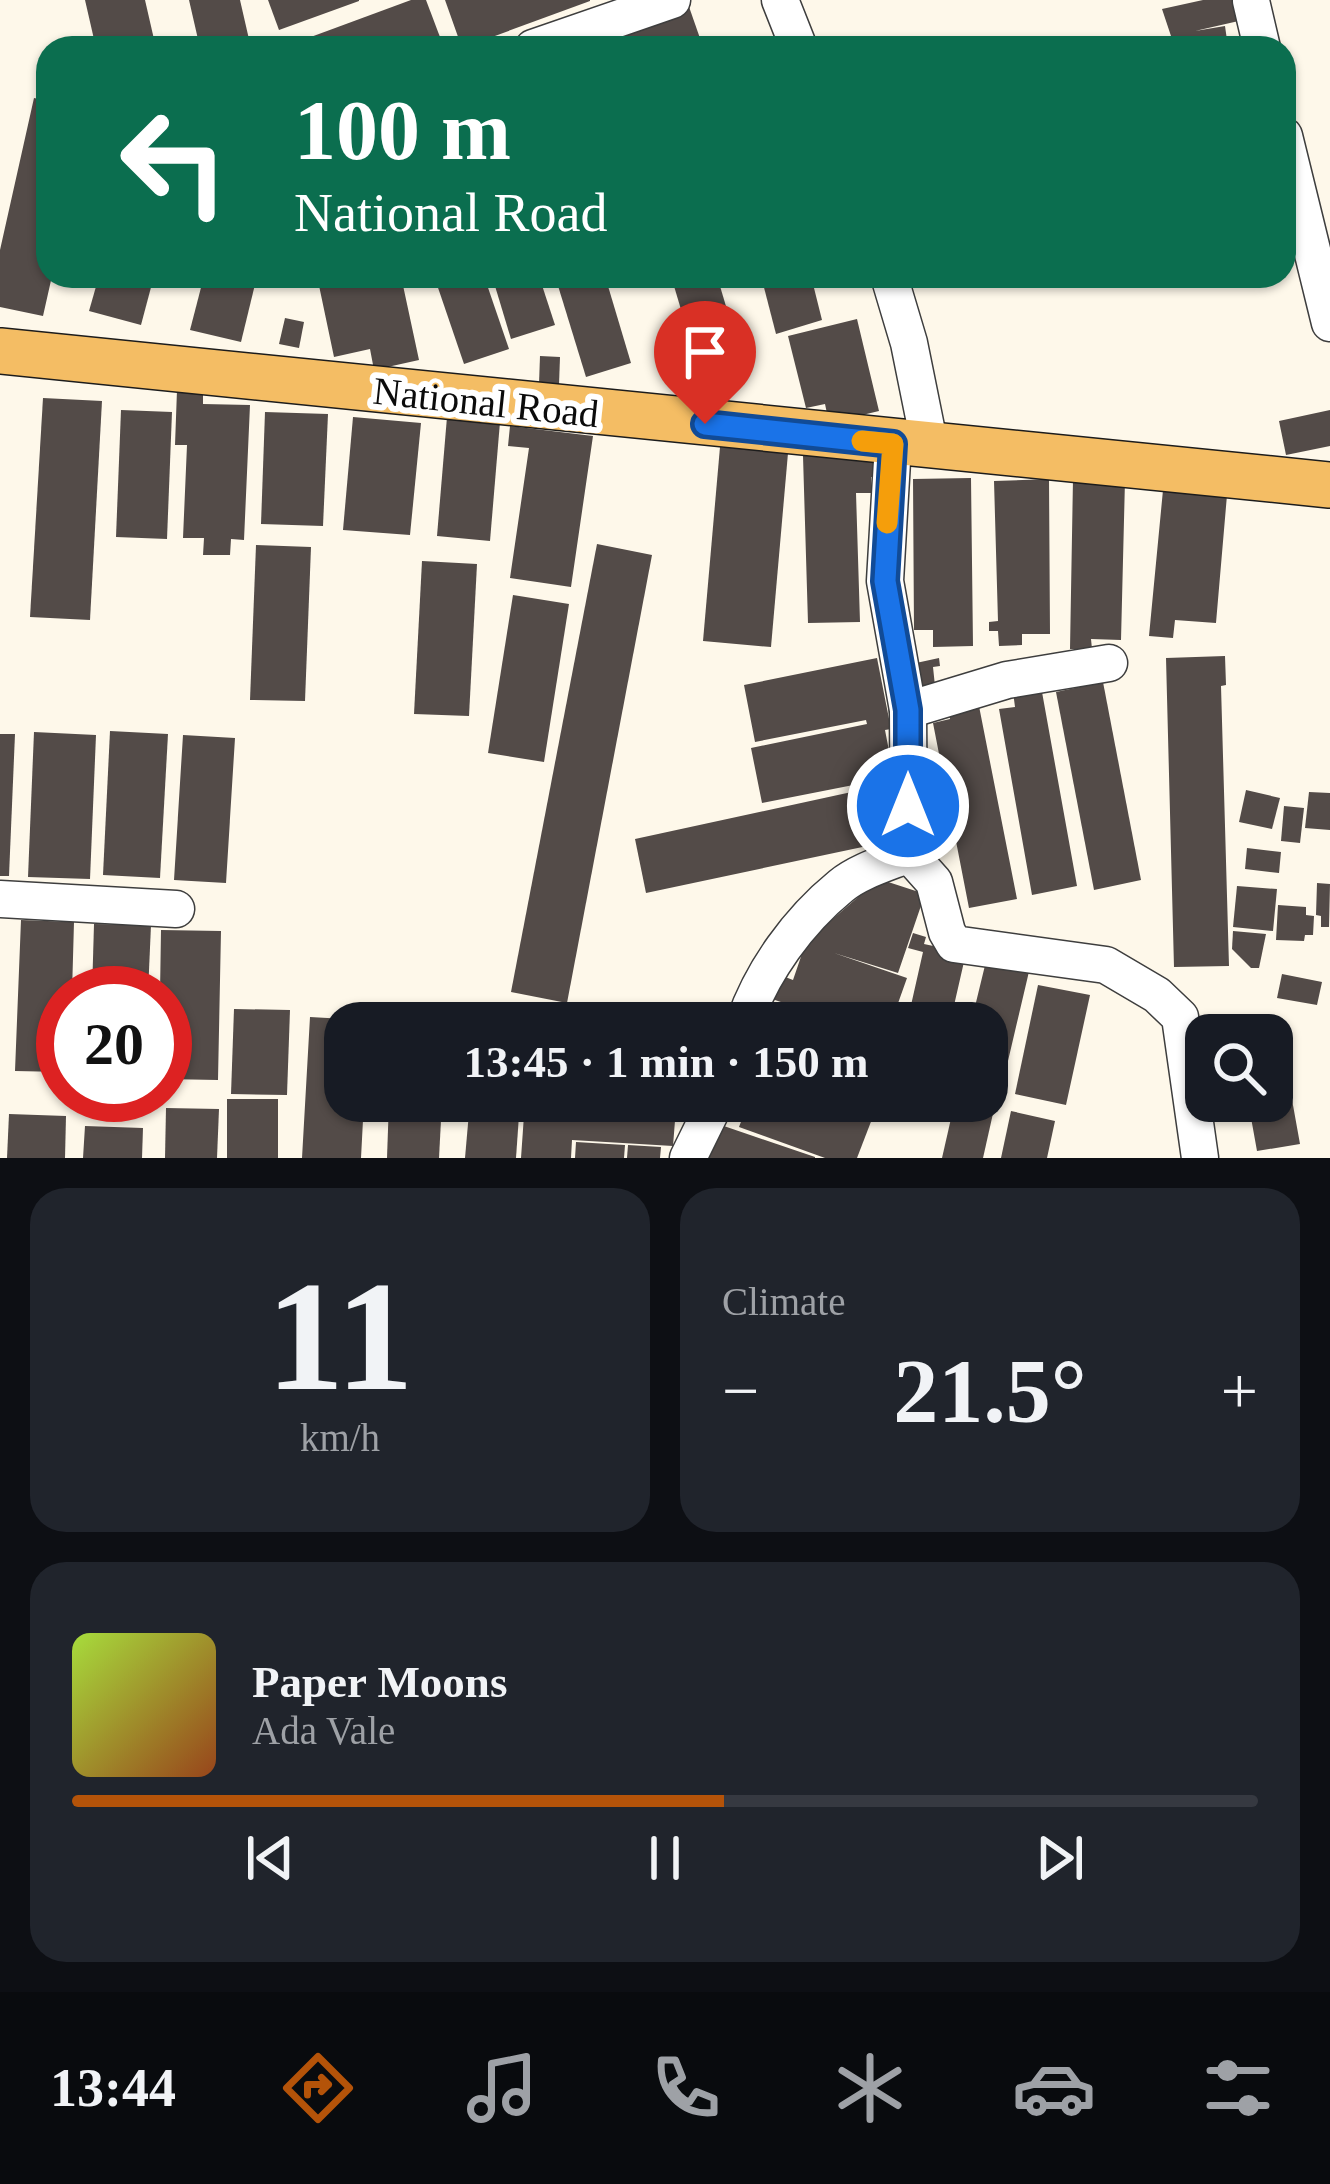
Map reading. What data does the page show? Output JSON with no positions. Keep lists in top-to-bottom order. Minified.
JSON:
{"streets":{"main road":["National Road"]},"page":{"turn":["100 m","National Road"],"limit":"20","trip":"13:45 · 1 min · 150 m","tile":[["11","km/h"],"Climate"],"heat":["−","21.5°","+"],"song":["Paper Moons","Ada Vale"],"tabs":"13:44"}}
